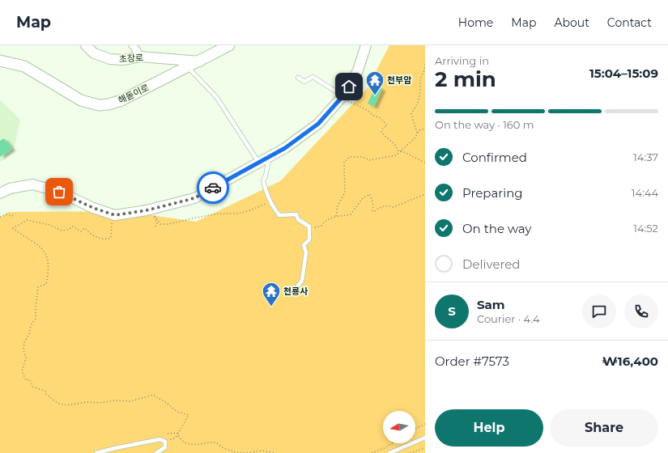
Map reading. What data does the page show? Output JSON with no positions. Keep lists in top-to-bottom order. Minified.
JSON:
{"streets":{"main road":["해돋이로"],"street":["초장로"]},"crossings":[["초장로","해돋이로"]],"places":{"temple":["천부암","천룡사"]},"north":"left","page":{"header":"Map","nav":["Home","Map","About","Contact"],"heading":["2 min","Arriving in","15:04–15:09"],"panel":["Sam","Courier · 4.4","Order #7573","₩16,400"],"bar":"On the way · 160 m","list":[["Confirmed","14:37"],["Preparing","14:44"],["On the way","14:52"],"Delivered"],"round":"S","buttons":["Help","Share"]}}
